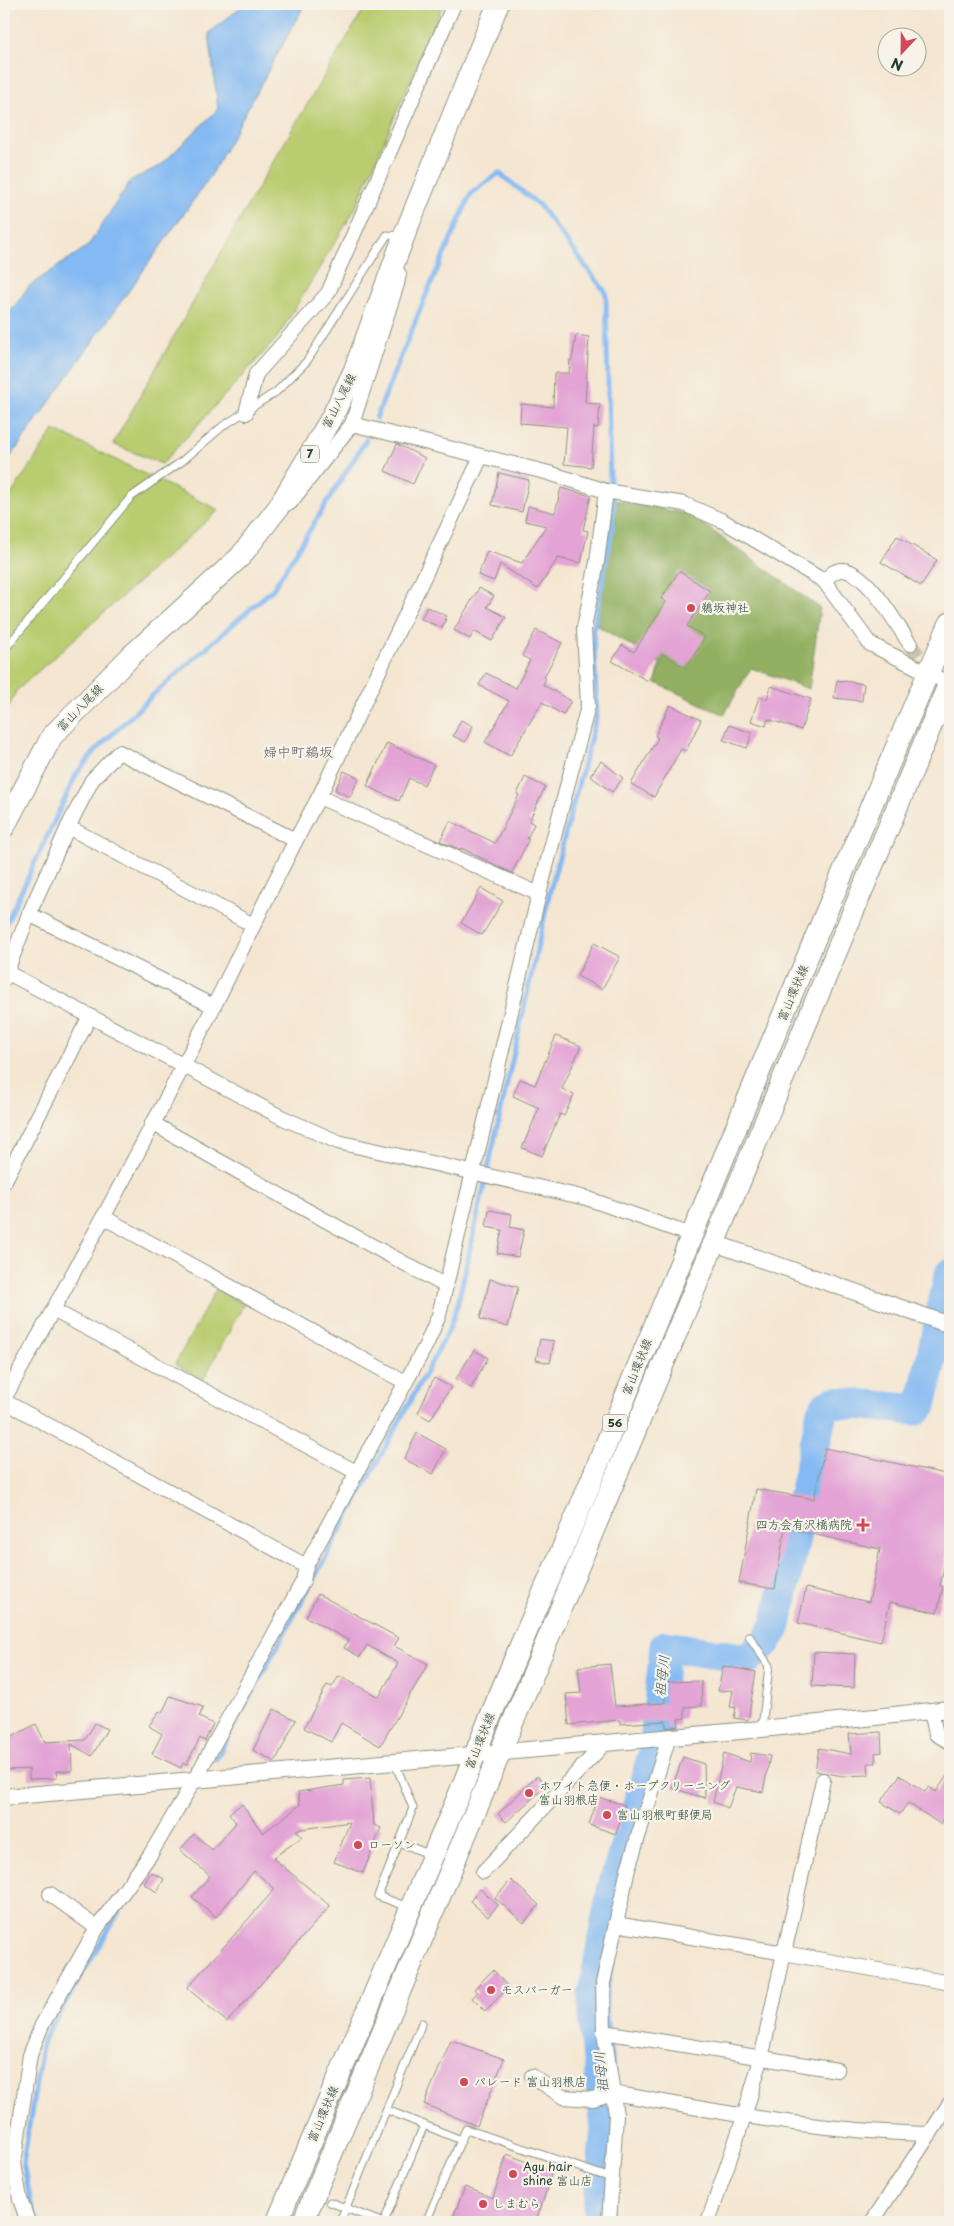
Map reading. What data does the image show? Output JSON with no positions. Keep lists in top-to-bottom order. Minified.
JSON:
{"streets":{"main road":["富山八尾線","7","富山環状線","56"]},"districts":["婦中町鵜坂"],"water":["祖母川"],"places":{"other":["鵜坂神社","ホワイト急便・ホープクリーニング 富山羽根店","富山羽根町郵便局","ローソン","モスバーガー","パレード 富山羽根店","Agu hair shine 富山店","しまむら"],"health":["四方会有沢橋病院"]},"north":"bottom"}
